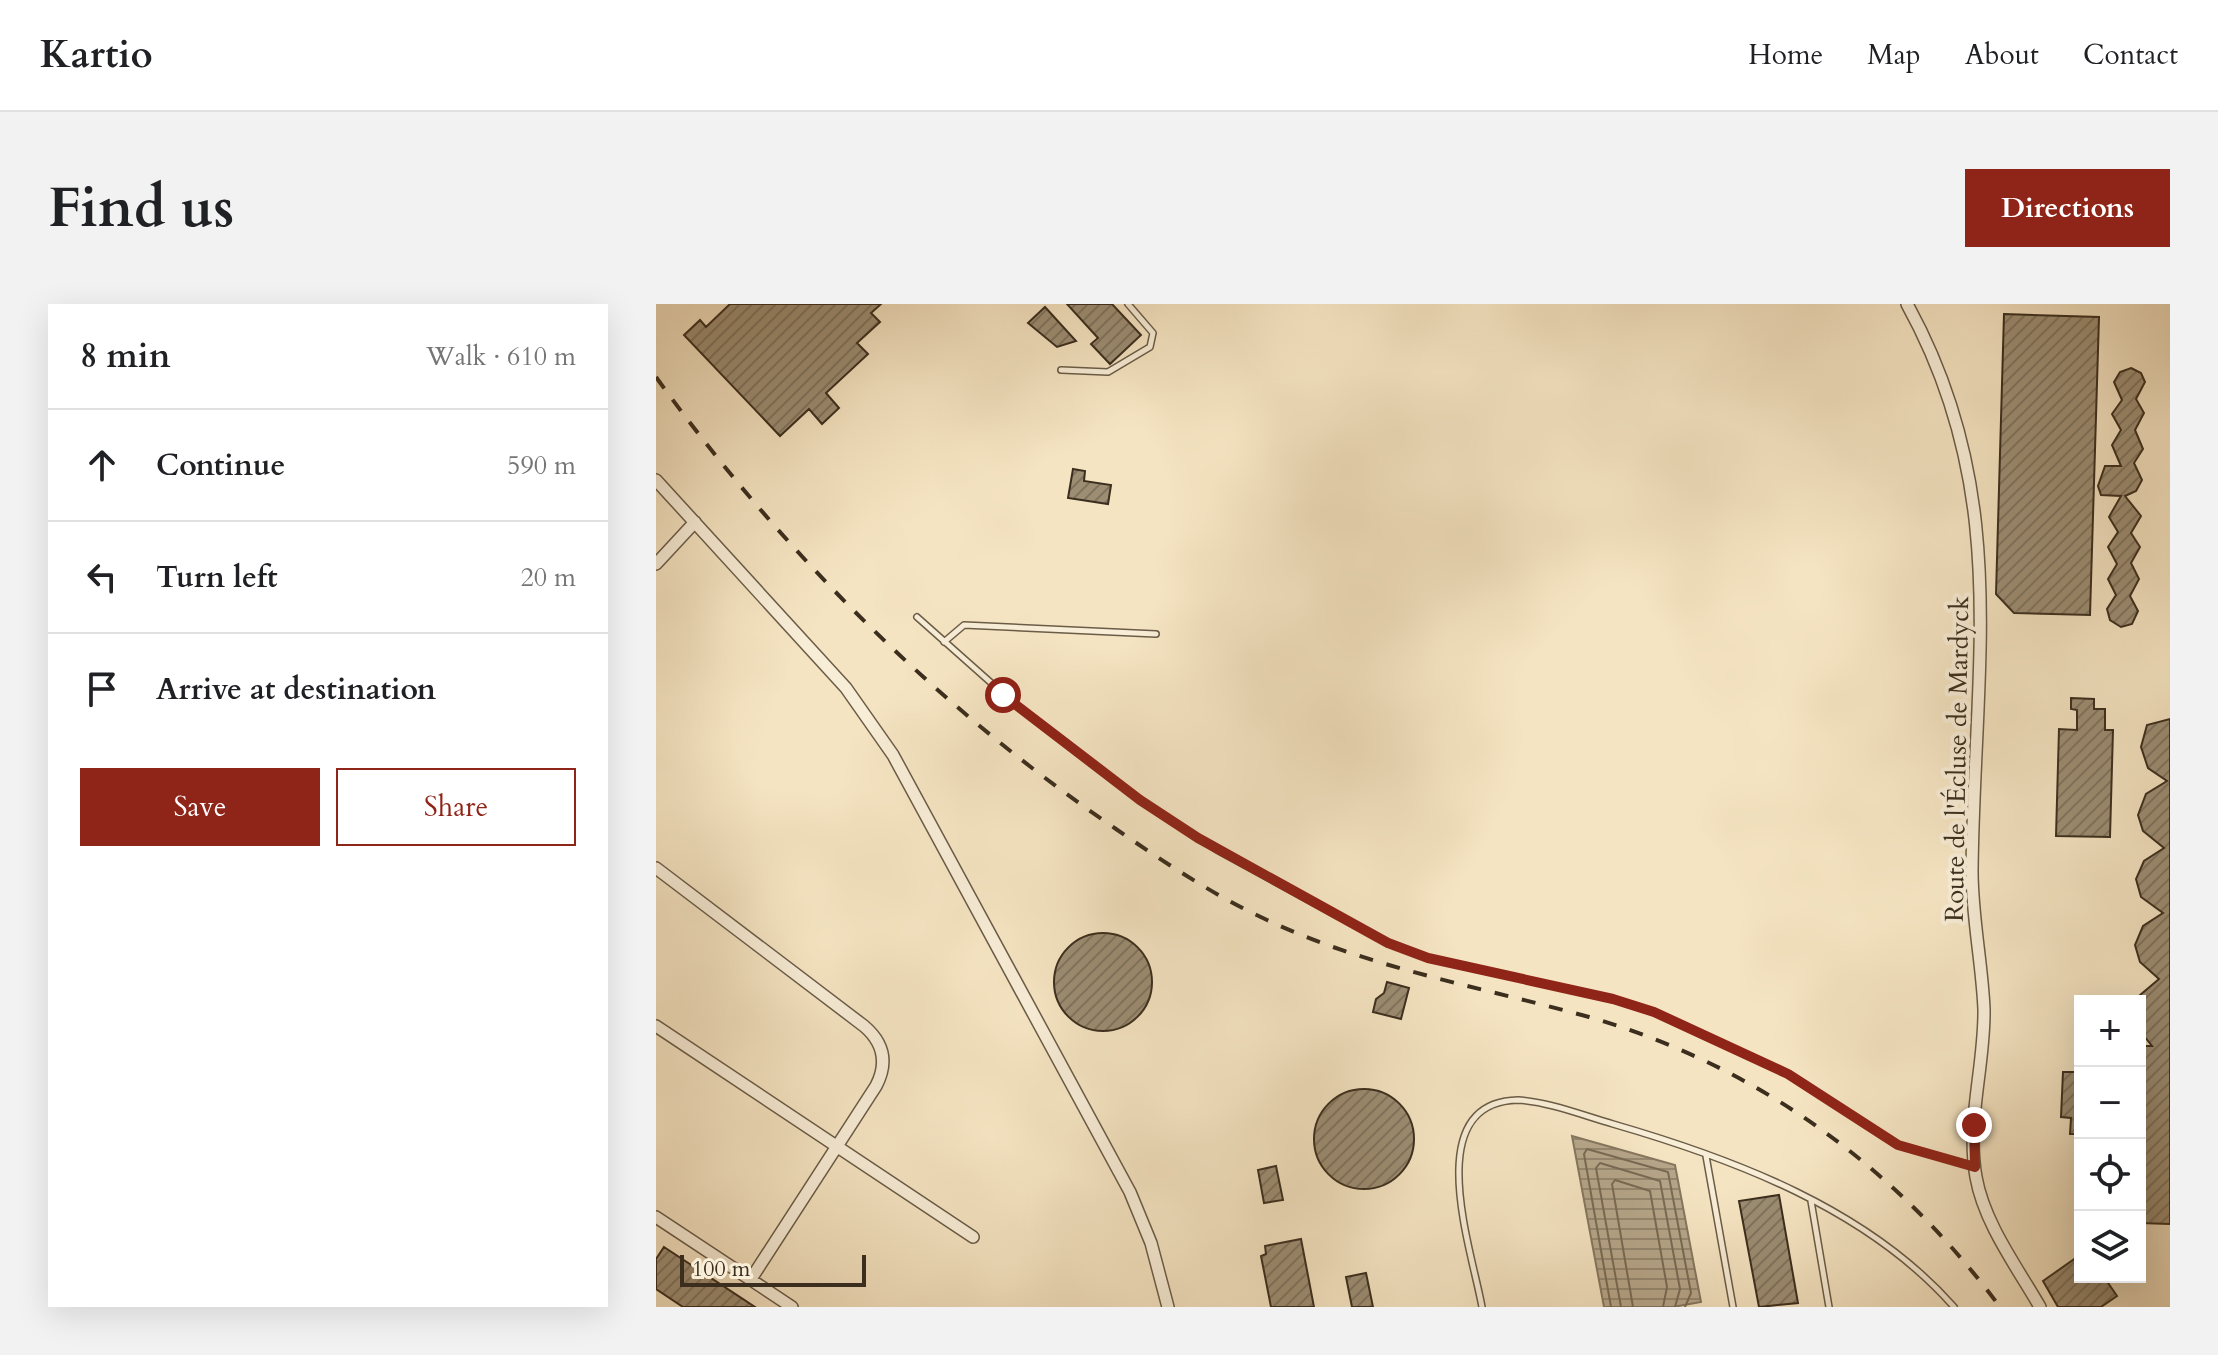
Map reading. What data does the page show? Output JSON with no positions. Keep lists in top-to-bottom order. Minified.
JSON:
{"streets":{"street":["Route de l'Écluse de Mardyck"]},"scale_bar":"100 m","page":{"header":"Kartio","nav":["Home","Map","About","Contact"],"buttons":["Directions",["Save","Share"]],"title":"Find us","heading":["8 min","Walk · 610 m"],"list":[["Continue","590 m"],["Turn left","20 m"],"Arrive at destination"],"map_buttons":["+","−"],"scale":"100 m"}}
